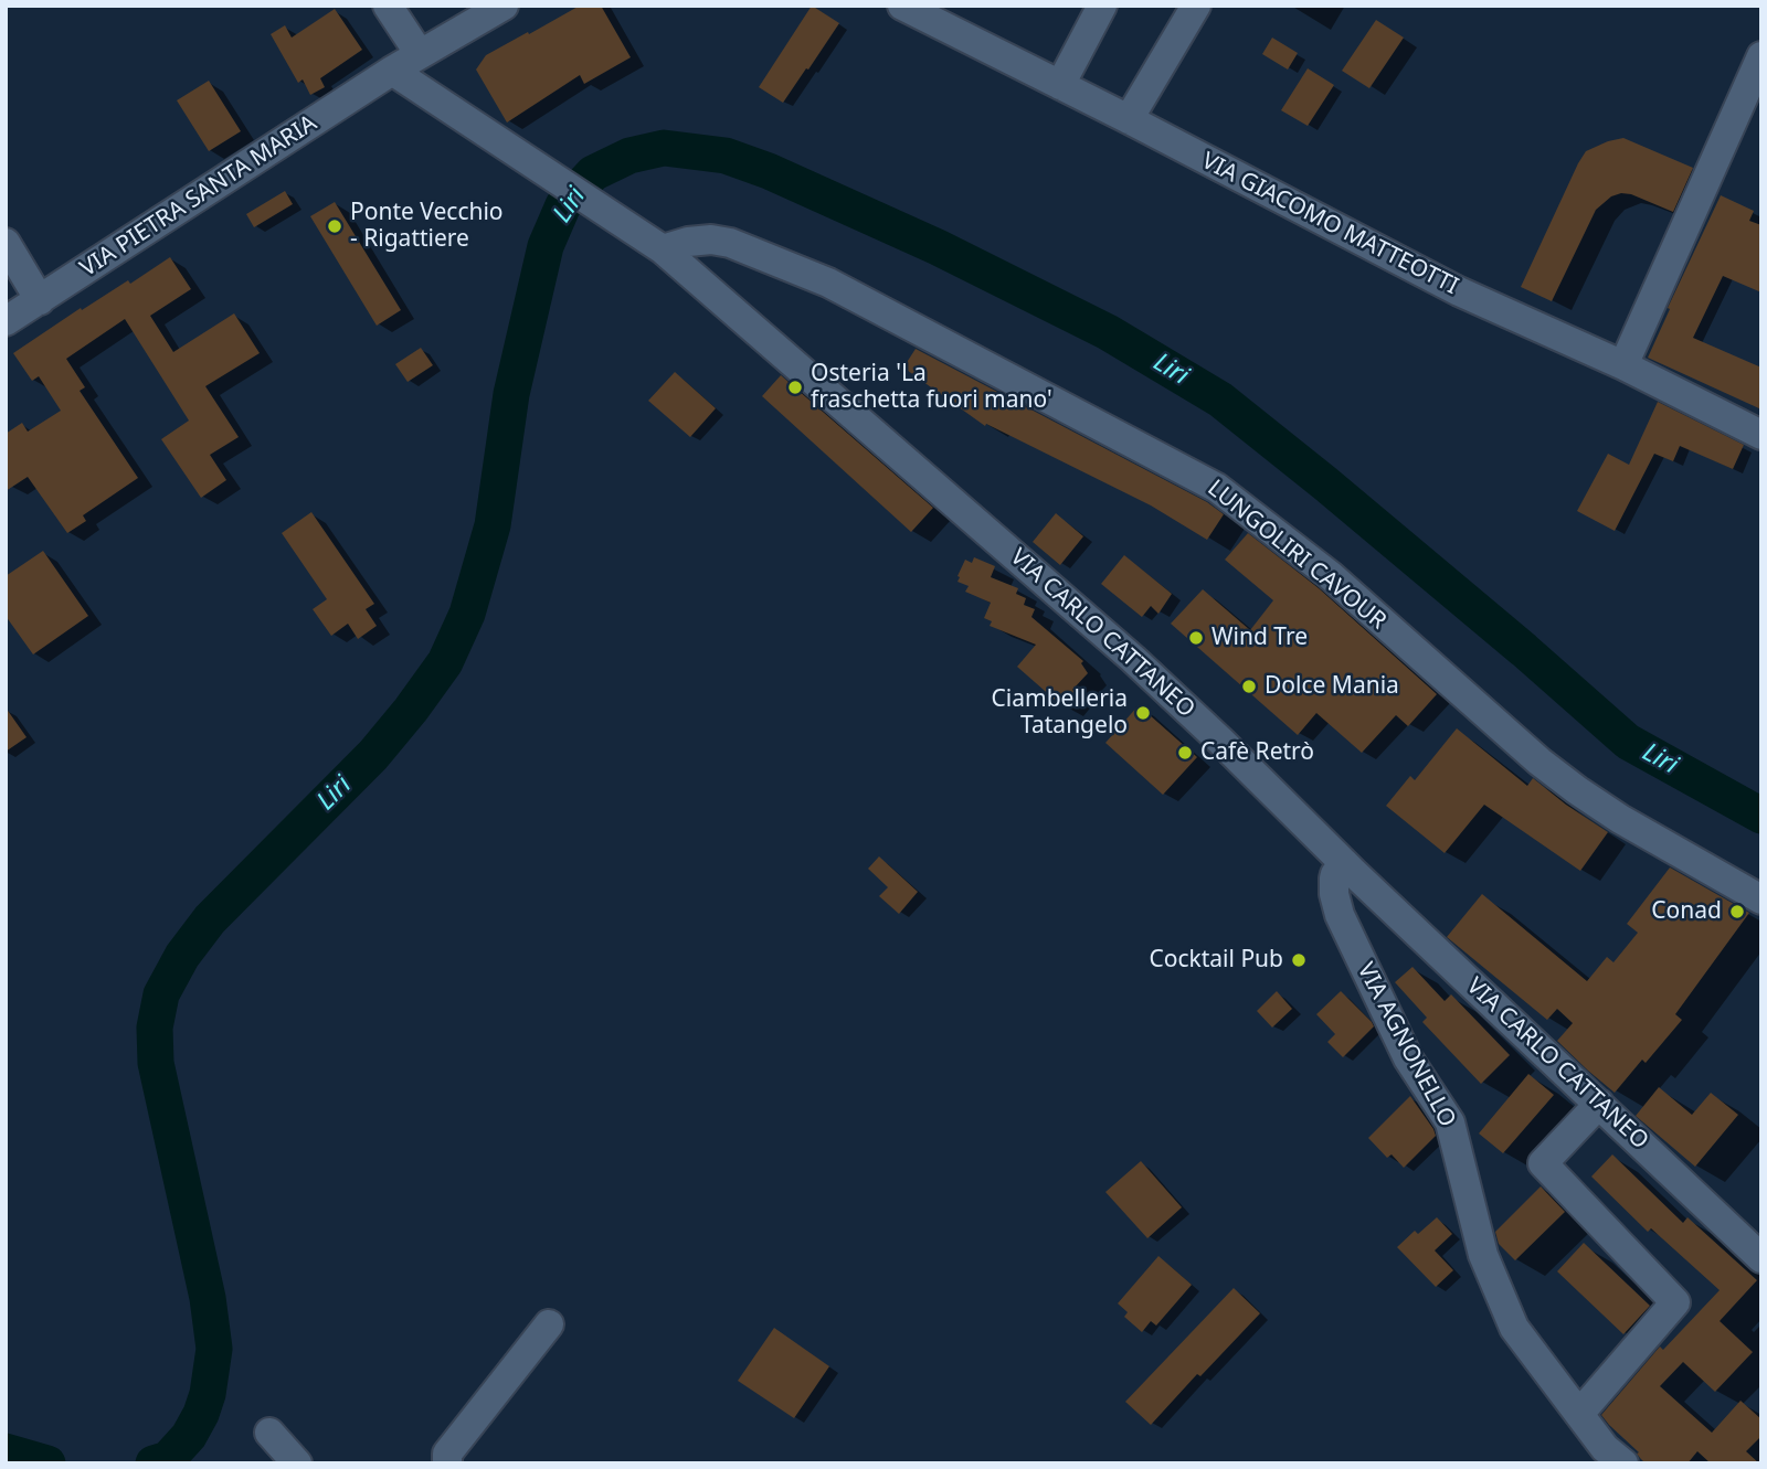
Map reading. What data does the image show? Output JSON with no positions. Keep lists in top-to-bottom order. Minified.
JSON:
{"streets":{"street":["VIA PIETRA SANTA MARIA","VIA GIACOMO MATTEOTTI","LUNGOLIRI CAVOUR","VIA CARLO CATTANEO","VIA AGNONELLO"]},"crossings":[["VIA PIETRA SANTA MARIA","VIA CARLO CATTANEO"],["LUNGOLIRI CAVOUR","VIA CARLO CATTANEO"],["VIA CARLO CATTANEO","VIA AGNONELLO"]],"water":["Liri"],"places":["Ponte Vecchio - Rigattiere","Osteria 'La fraschetta fuori mano'","Wind Tre","Dolce Mania","Ciambelleria Tatangelo","Cafè Retrò","Conad","Cocktail Pub"]}
